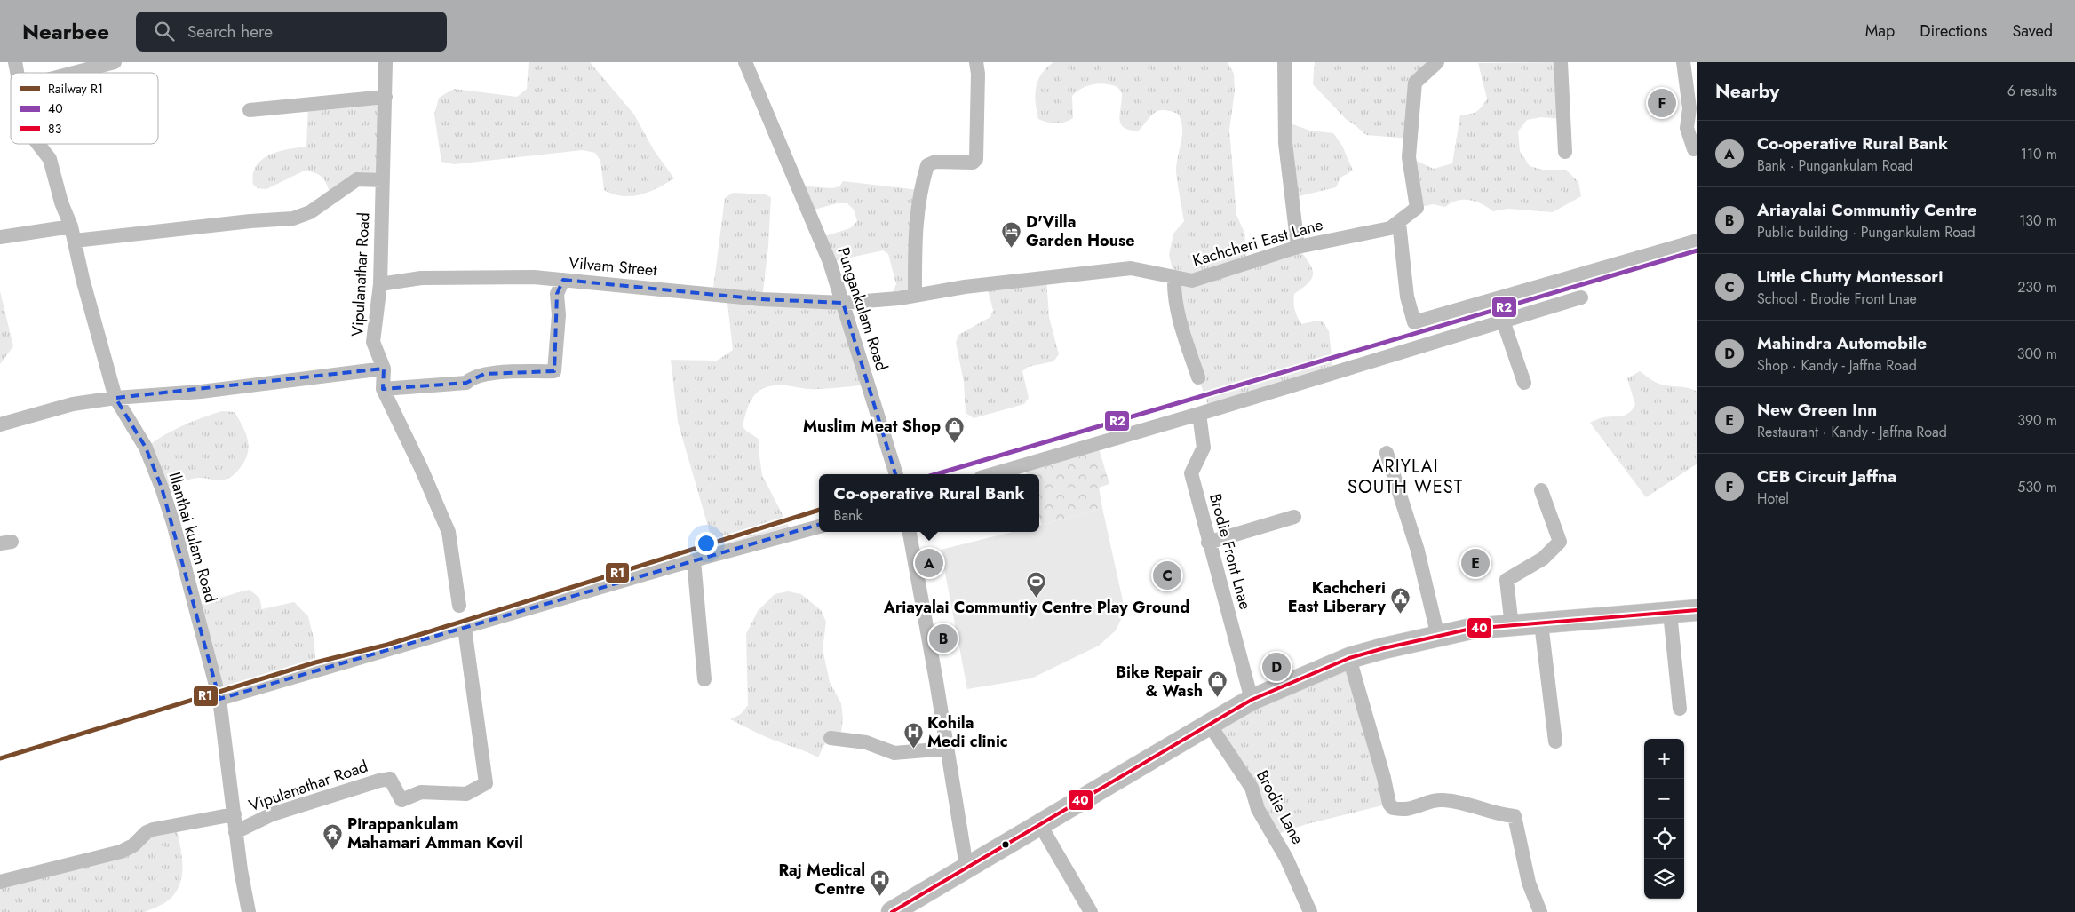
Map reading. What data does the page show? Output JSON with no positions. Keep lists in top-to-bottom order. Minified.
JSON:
{"streets":{"street":["Kachcheri East Lane","Vilvam Street","Vipulanathar Road","Pungankulam Road","Illanthai kulam Road","Brodie Front Lnae","Brodie Lane"]},"crossings":[["Kachcheri East Lane","Vilvam Street"],["Kachcheri East Lane","Pungankulam Road"],["Vilvam Street","Vipulanathar Road"],["Vilvam Street","Pungankulam Road"],["Vipulanathar Road","Illanthai kulam Road"]],"districts":["ARIYLAI SOUTH WEST"],"places":{"hotel":["D'Villa Garden House"],"shop":["Muslim Meat Shop","Bike Repair & Wash"],"sports":["Ariayalai Communtiy Centre Play Ground"],"public building":["Kachcheri East Liberary"],"hospital":["Kohila Medi clinic","Raj Medical Centre"],"temple":["Pirappankulam Mahamari Amman Kovil"]},"lines":["transit line R2","rail line R1","transit line 40"],"legend":["Railway R1","40","83"],"page":{"header":"Nearbee","search":"Search here","nav":["Map","Directions","Saved"],"heading":["Nearby","6 results"],"pins":["F","A","E","C","B","D"],"list":[{"mark":"A","name":"Co-operative Rural Bank","note":"Bank · Pungankulam Road","value":"110 m"},{"mark":"B","name":"Ariayalai Communtiy Centre","note":"Public building · Pungankulam Road","value":"130 m"},{"mark":"C","name":"Little Chutty Montessori","note":"School · Brodie Front Lnae","value":"230 m"},{"mark":"D","name":"Mahindra Automobile","note":"Shop · Kandy - Jaffna Road","value":"300 m"},{"mark":"E","name":"New Green Inn","note":"Restaurant · Kandy - Jaffna Road","value":"390 m"},{"mark":"F","name":"CEB Circuit Jaffna","note":"Hotel","value":"530 m"}],"popup":["Co-operative Rural Bank","Bank"],"map_buttons":["+","−"]}}
